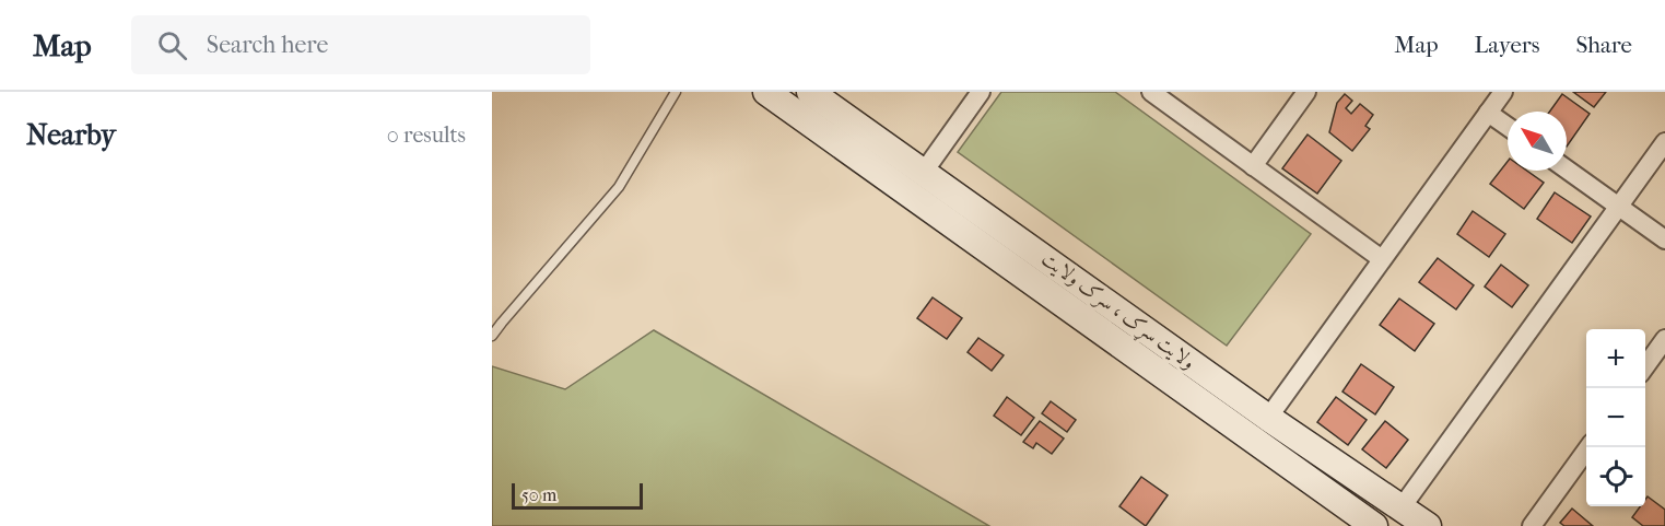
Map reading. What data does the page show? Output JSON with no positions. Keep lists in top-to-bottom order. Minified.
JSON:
{"streets":{"main road":["ولایت سړک ، سرک ولایت"]},"scale_bar":"50 m","north":"top left","page":{"header":"Map","search":"Search here","nav":["Map","Layers","Share"],"heading":["Nearby","0 results"],"map_buttons":["+","−"],"scale":"50 m"}}
